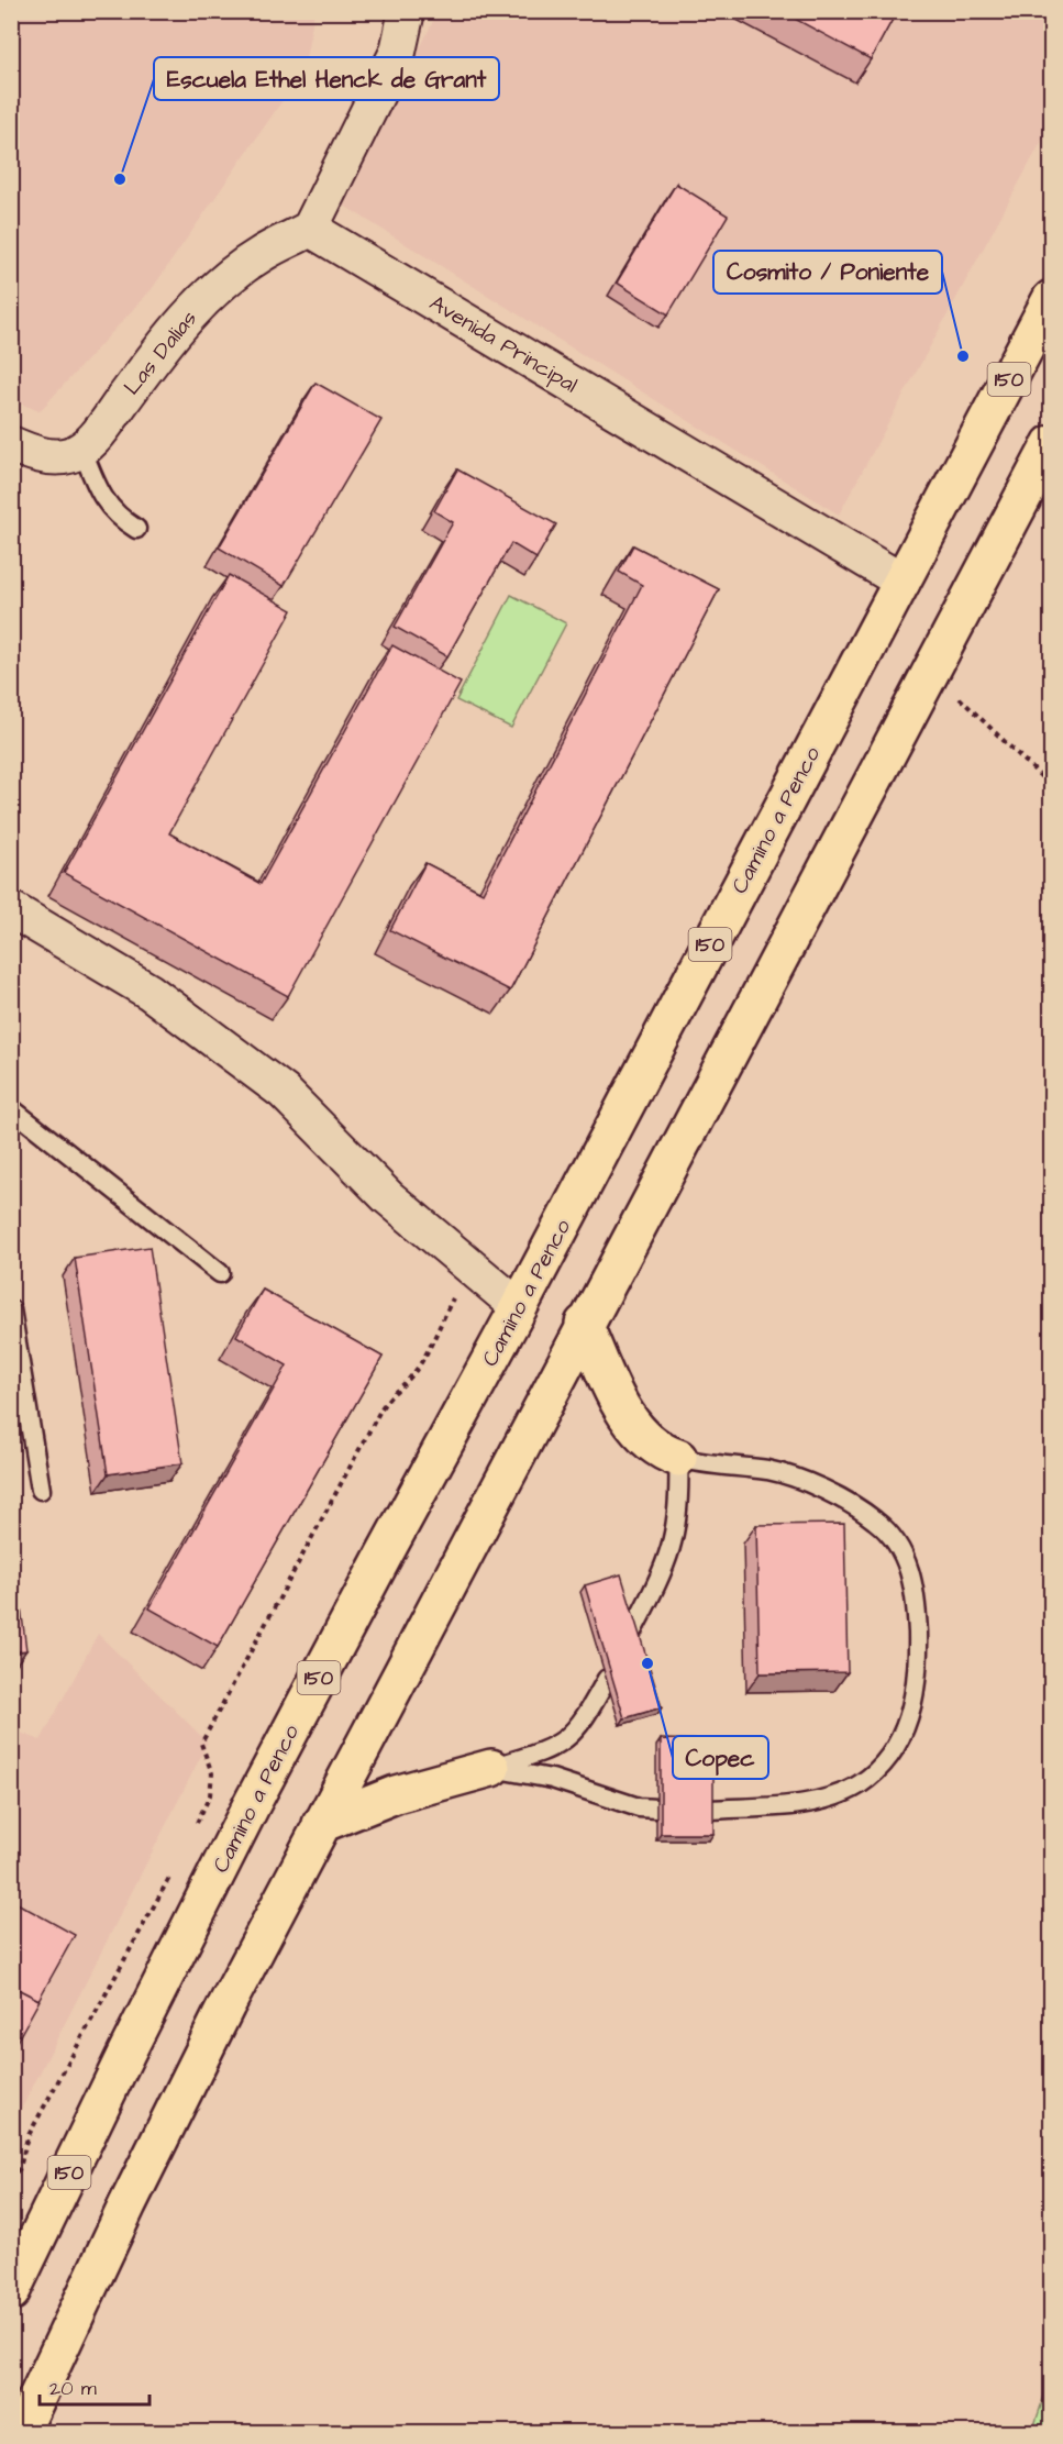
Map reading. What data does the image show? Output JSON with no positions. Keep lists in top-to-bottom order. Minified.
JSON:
{"streets":{"highway":["150","Camino a Penco"],"street":["Avenida Principal","Las Dalias"]},"crossings":[["Avenida Principal","Las Dalias"],["Avenida Principal","Camino a Penco"]],"places":["Escuela Ethel Henck de Grant","Cosmito / Poniente","Copec"],"scale_bar":"20 m"}
